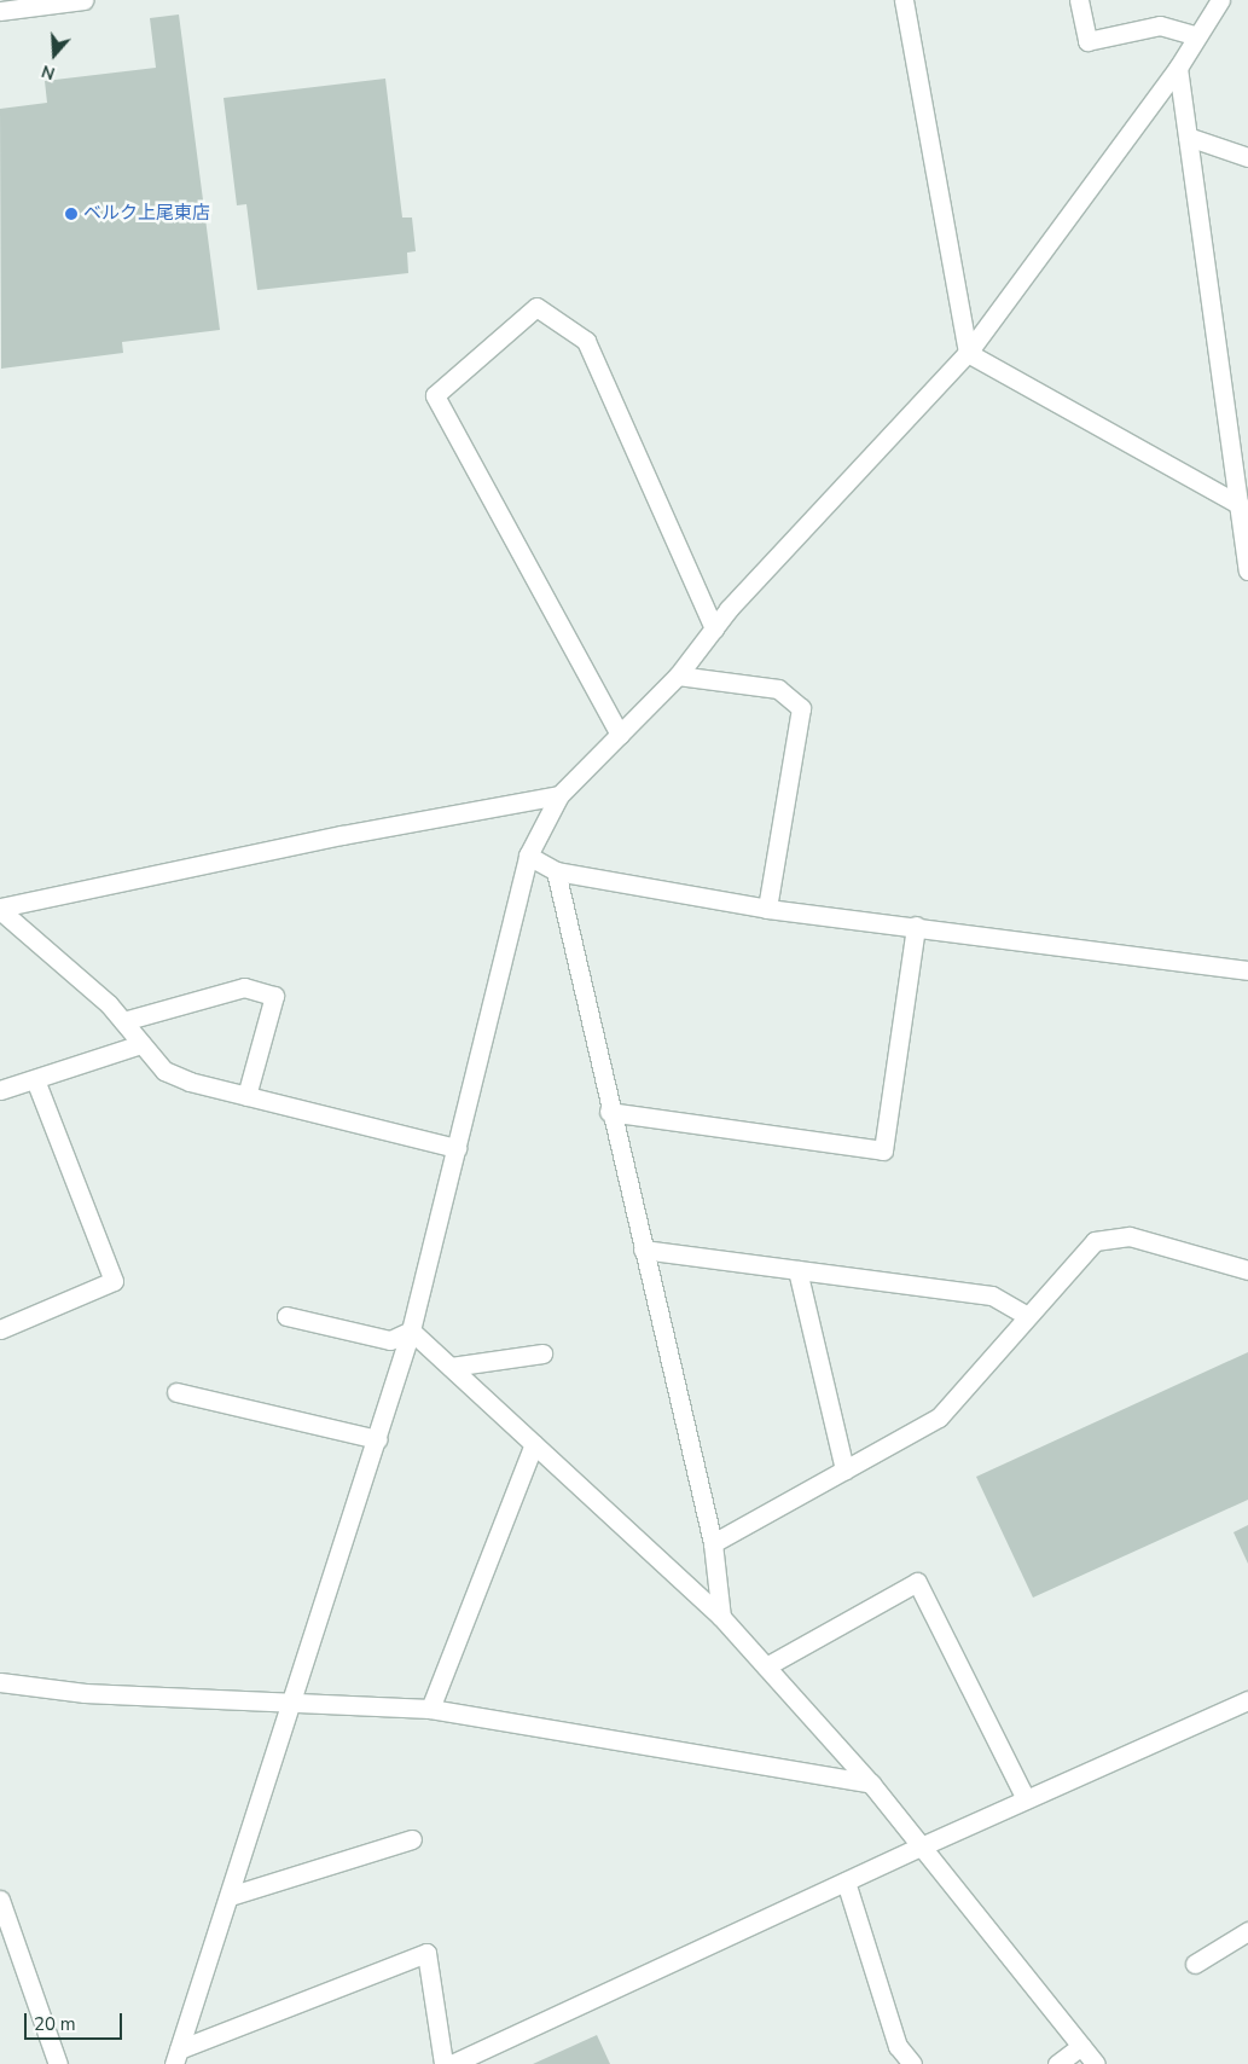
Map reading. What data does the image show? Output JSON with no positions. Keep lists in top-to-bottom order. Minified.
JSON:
{"places":["ベルク上尾東店"],"scale_bar":"20 m","north":"bottom"}
